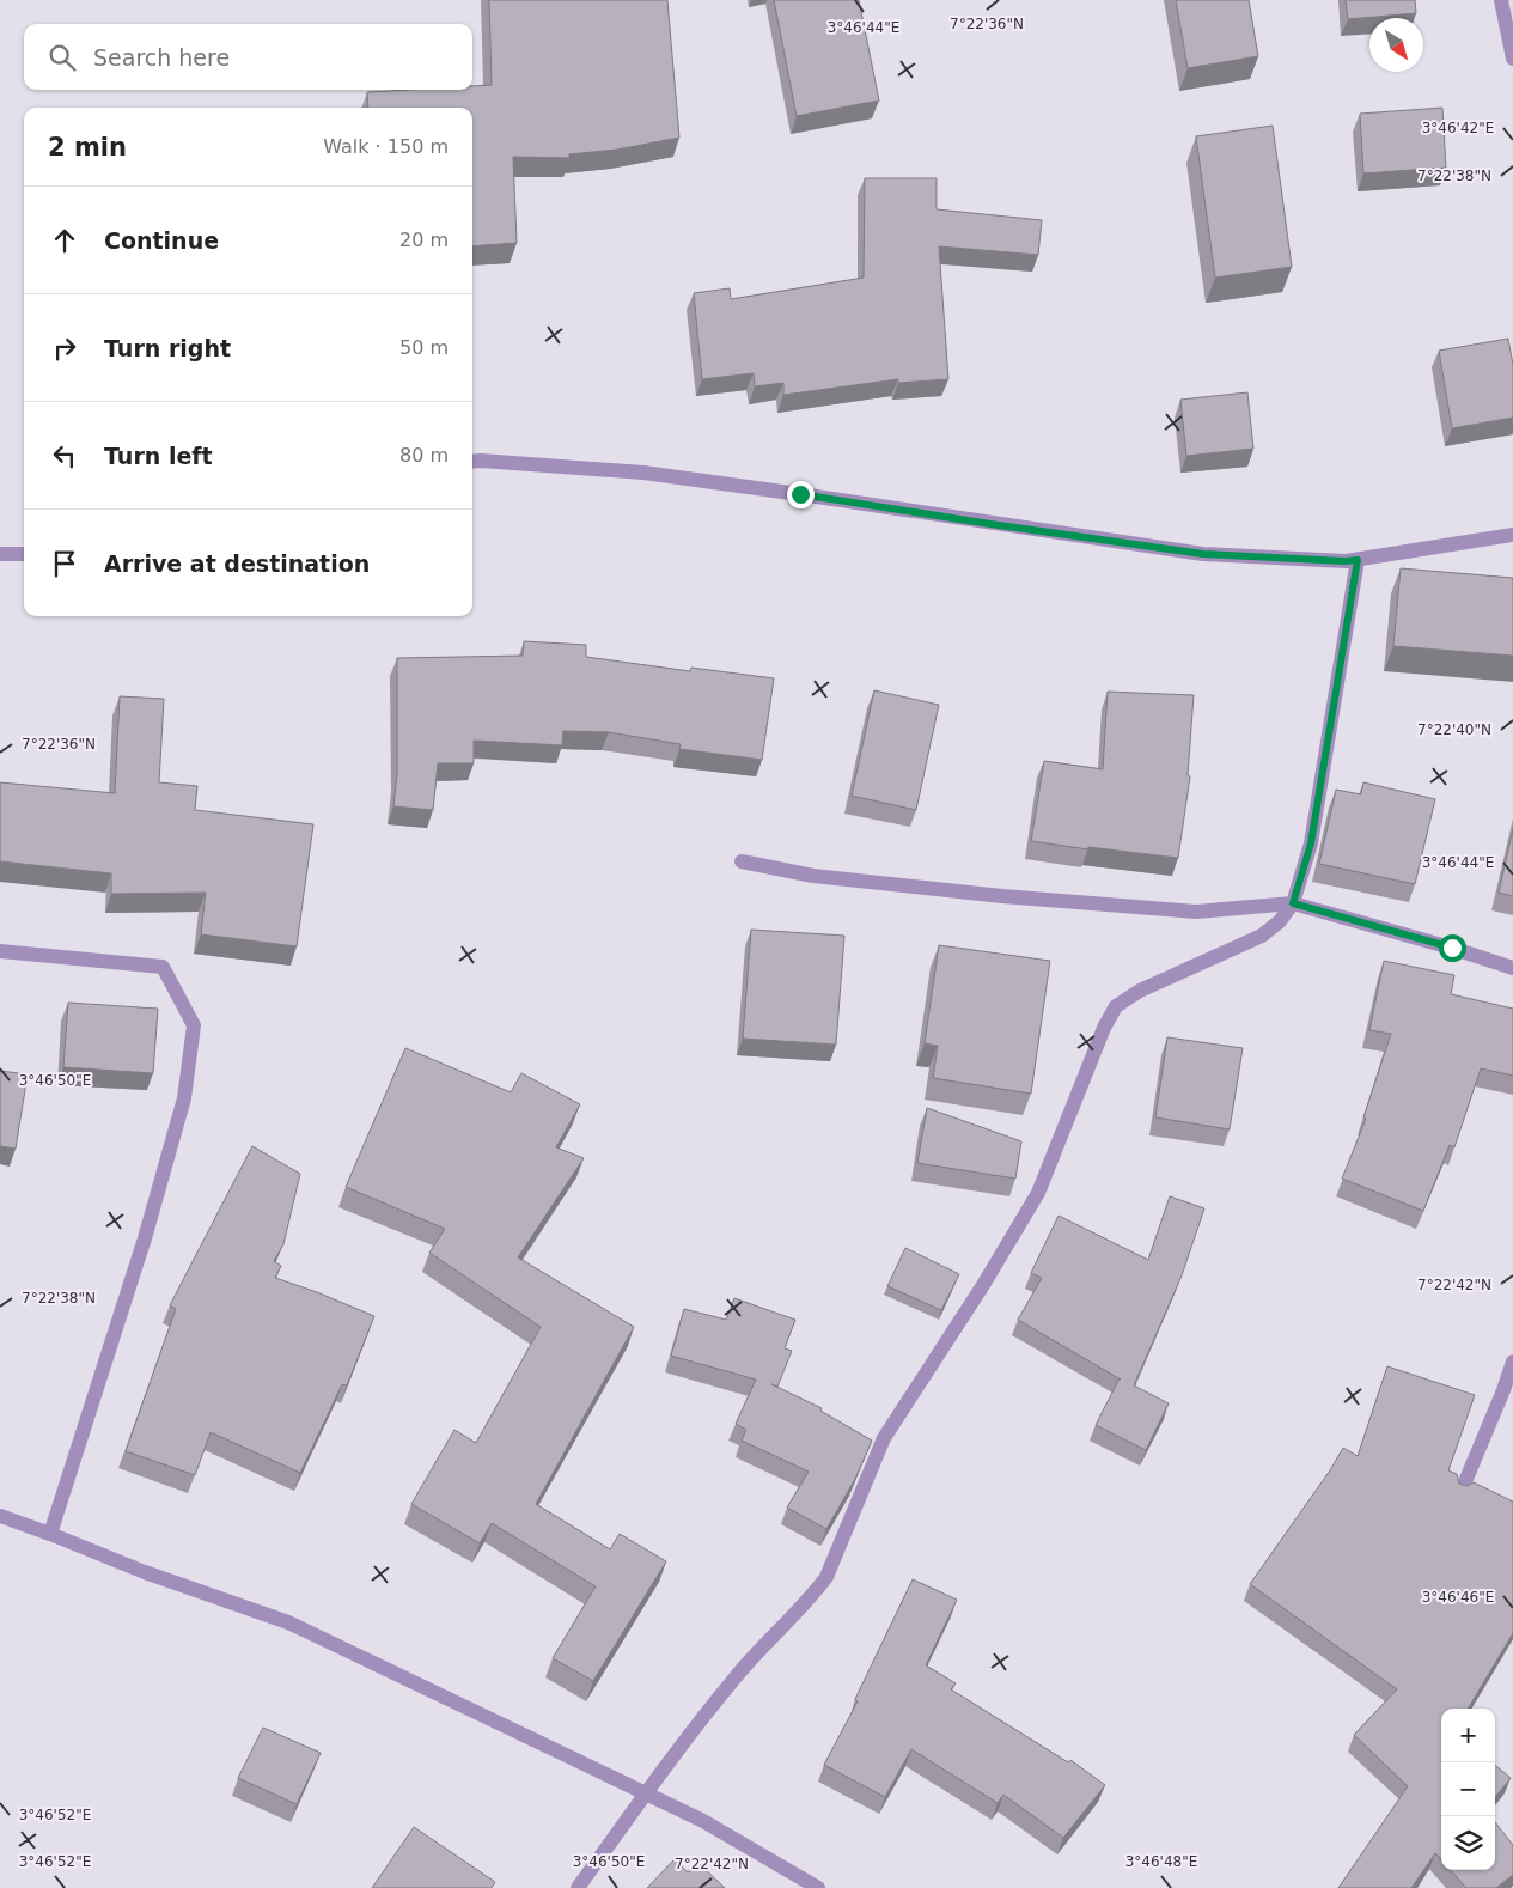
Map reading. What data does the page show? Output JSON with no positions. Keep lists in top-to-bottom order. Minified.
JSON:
{"north":"bottom right","page":{"search":"Search here","heading":["2 min","Walk · 150 m"],"list":[["Continue","20 m"],["Turn right","50 m"],["Turn left","80 m"],"Arrive at destination"],"map_buttons":["+","−"]},"coordinates":["7°22'36\"N","3°46'44\"E","3°46'42\"E","7°22'38\"N","7°22'40\"N","3°46'50\"E","7°22'42\"N","3°46'46\"E","3°46'52\"E","3°46'48\"E"]}
